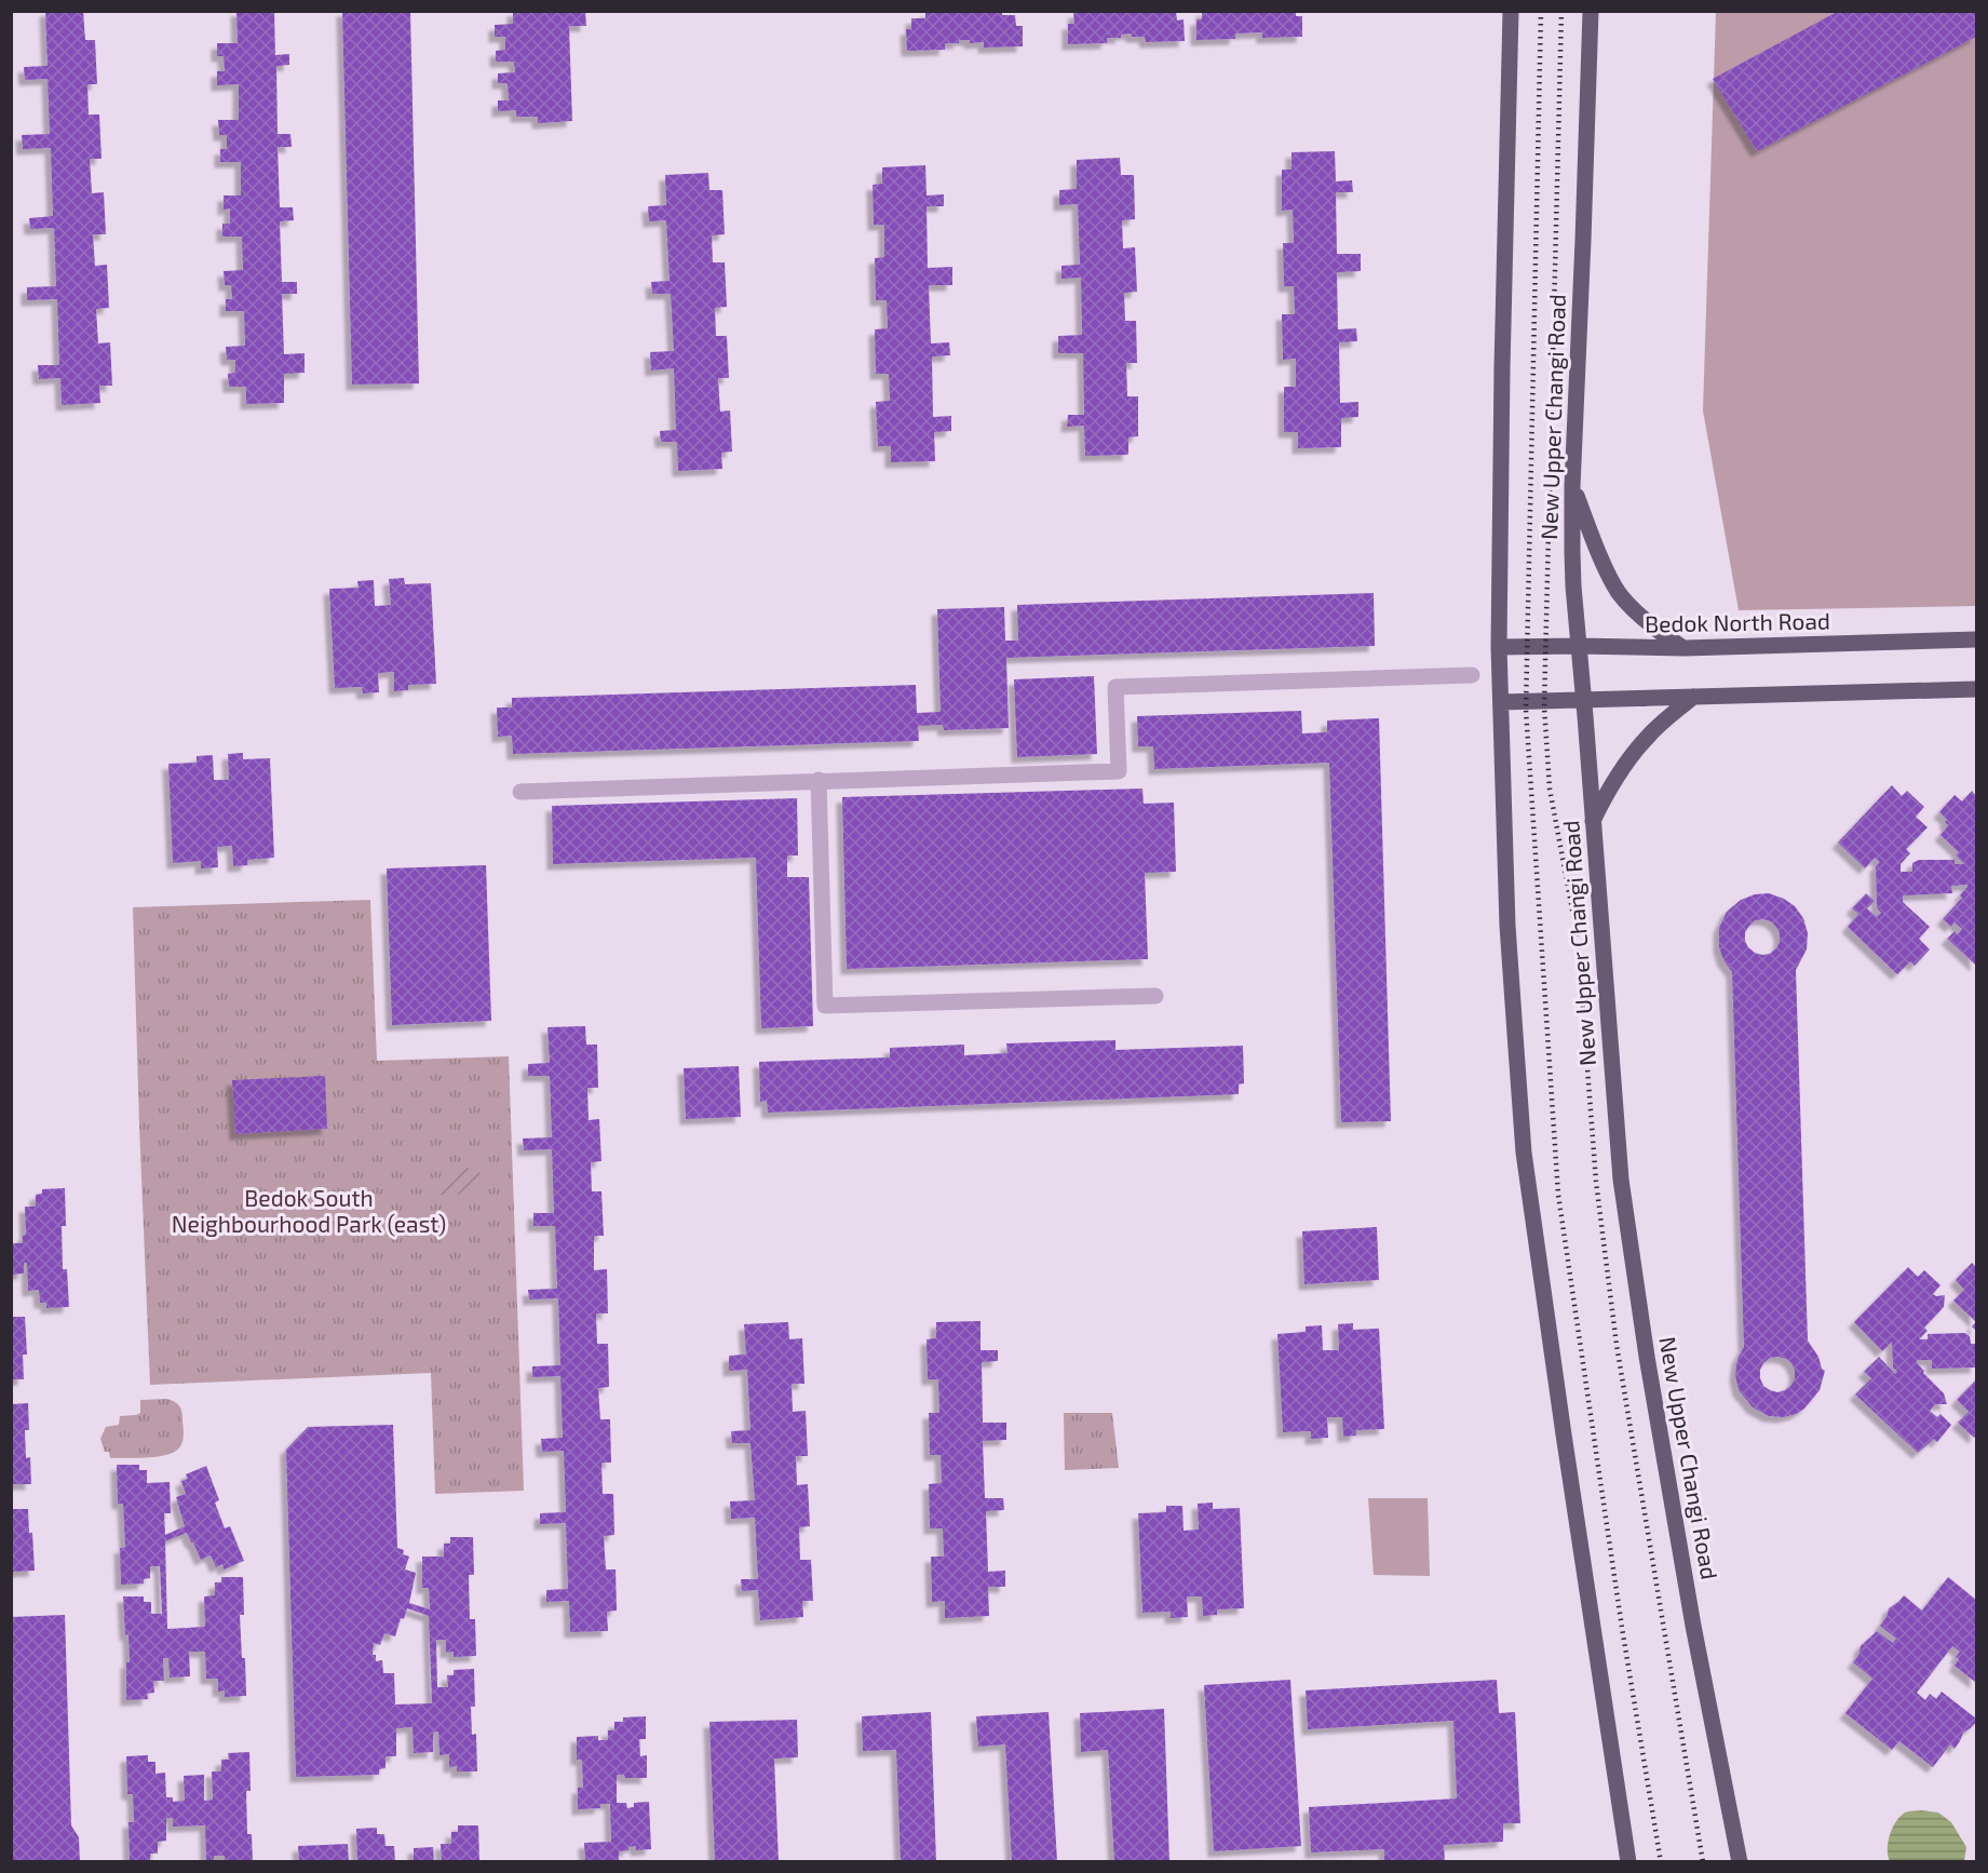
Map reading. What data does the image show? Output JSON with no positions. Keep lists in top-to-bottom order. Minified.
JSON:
{"streets":{"main road":["New Upper Changi Road","Bedok North Road"]},"crossings":[["New Upper Changi Road","Bedok North Road"]],"parks":["Bedok South Neighbourhood Park (east)"]}
